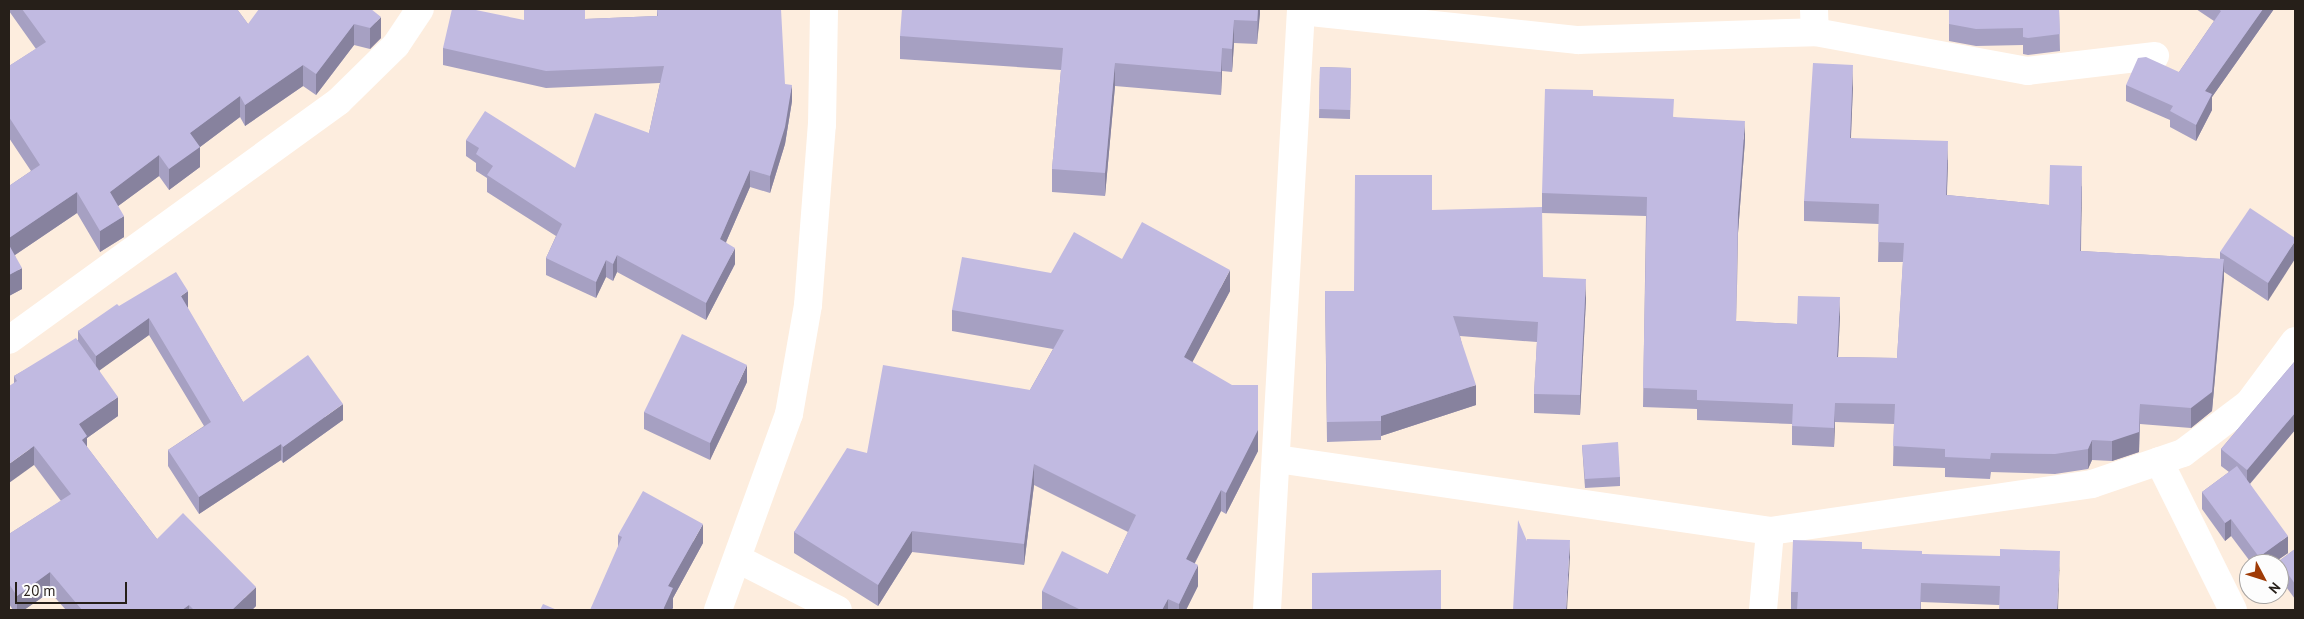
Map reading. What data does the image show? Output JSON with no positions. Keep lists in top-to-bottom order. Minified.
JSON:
{"scale_bar":"20 m","north":"bottom right"}
